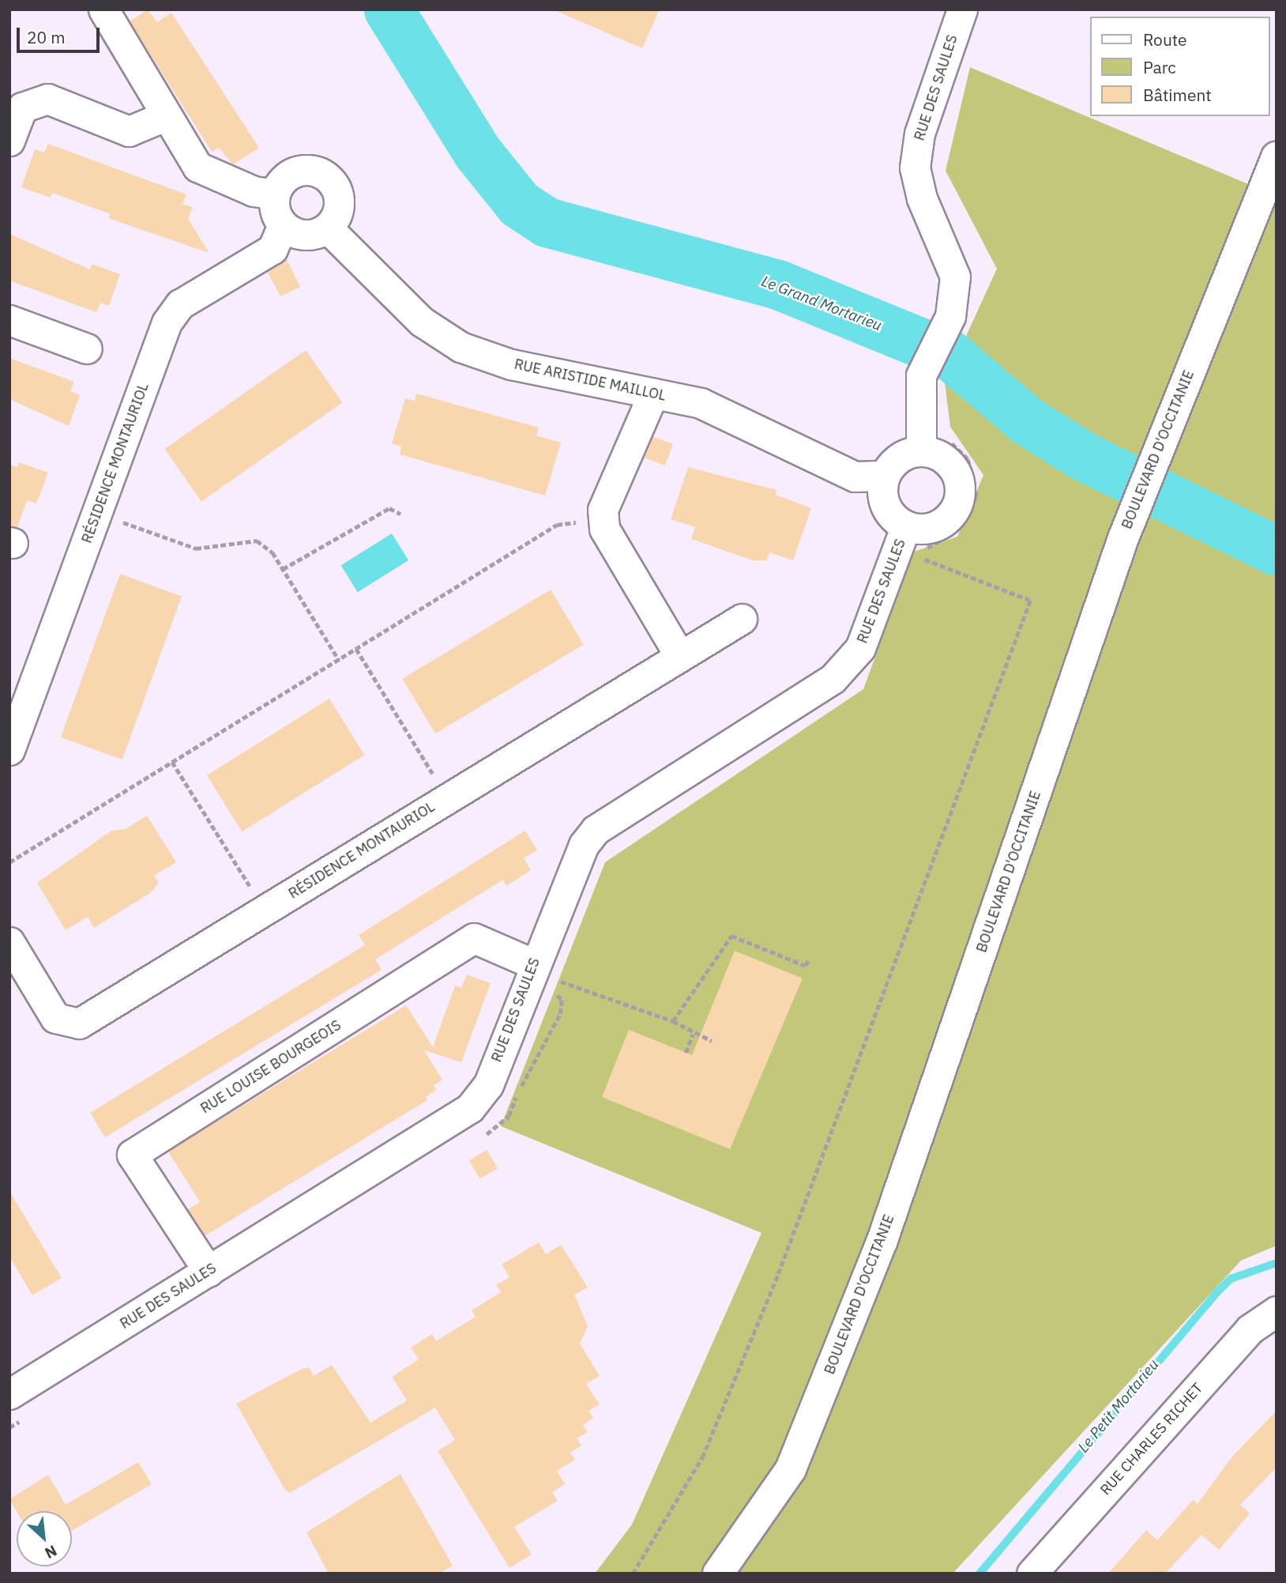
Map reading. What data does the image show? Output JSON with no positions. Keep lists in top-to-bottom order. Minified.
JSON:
{"streets":{"main road":["BOULEVARD D'OCCITANIE"],"street":["RUE DES SAULES","RUE ARISTIDE MAILLOL","RÉSIDENCE MONTAURIOL","RUE LOUISE BOURGEOIS","RUE CHARLES RICHET"]},"crossings":[["RUE DES SAULES","RUE ARISTIDE MAILLOL"],["RUE DES SAULES","RUE LOUISE BOURGEOIS"],["RUE ARISTIDE MAILLOL","RÉSIDENCE MONTAURIOL"]],"water":["Le Grand Mortarieu","Le Petit Mortarieu"],"legend":["Route","Parc","Bâtiment"],"scale_bar":"20 m","north":"bottom right"}
